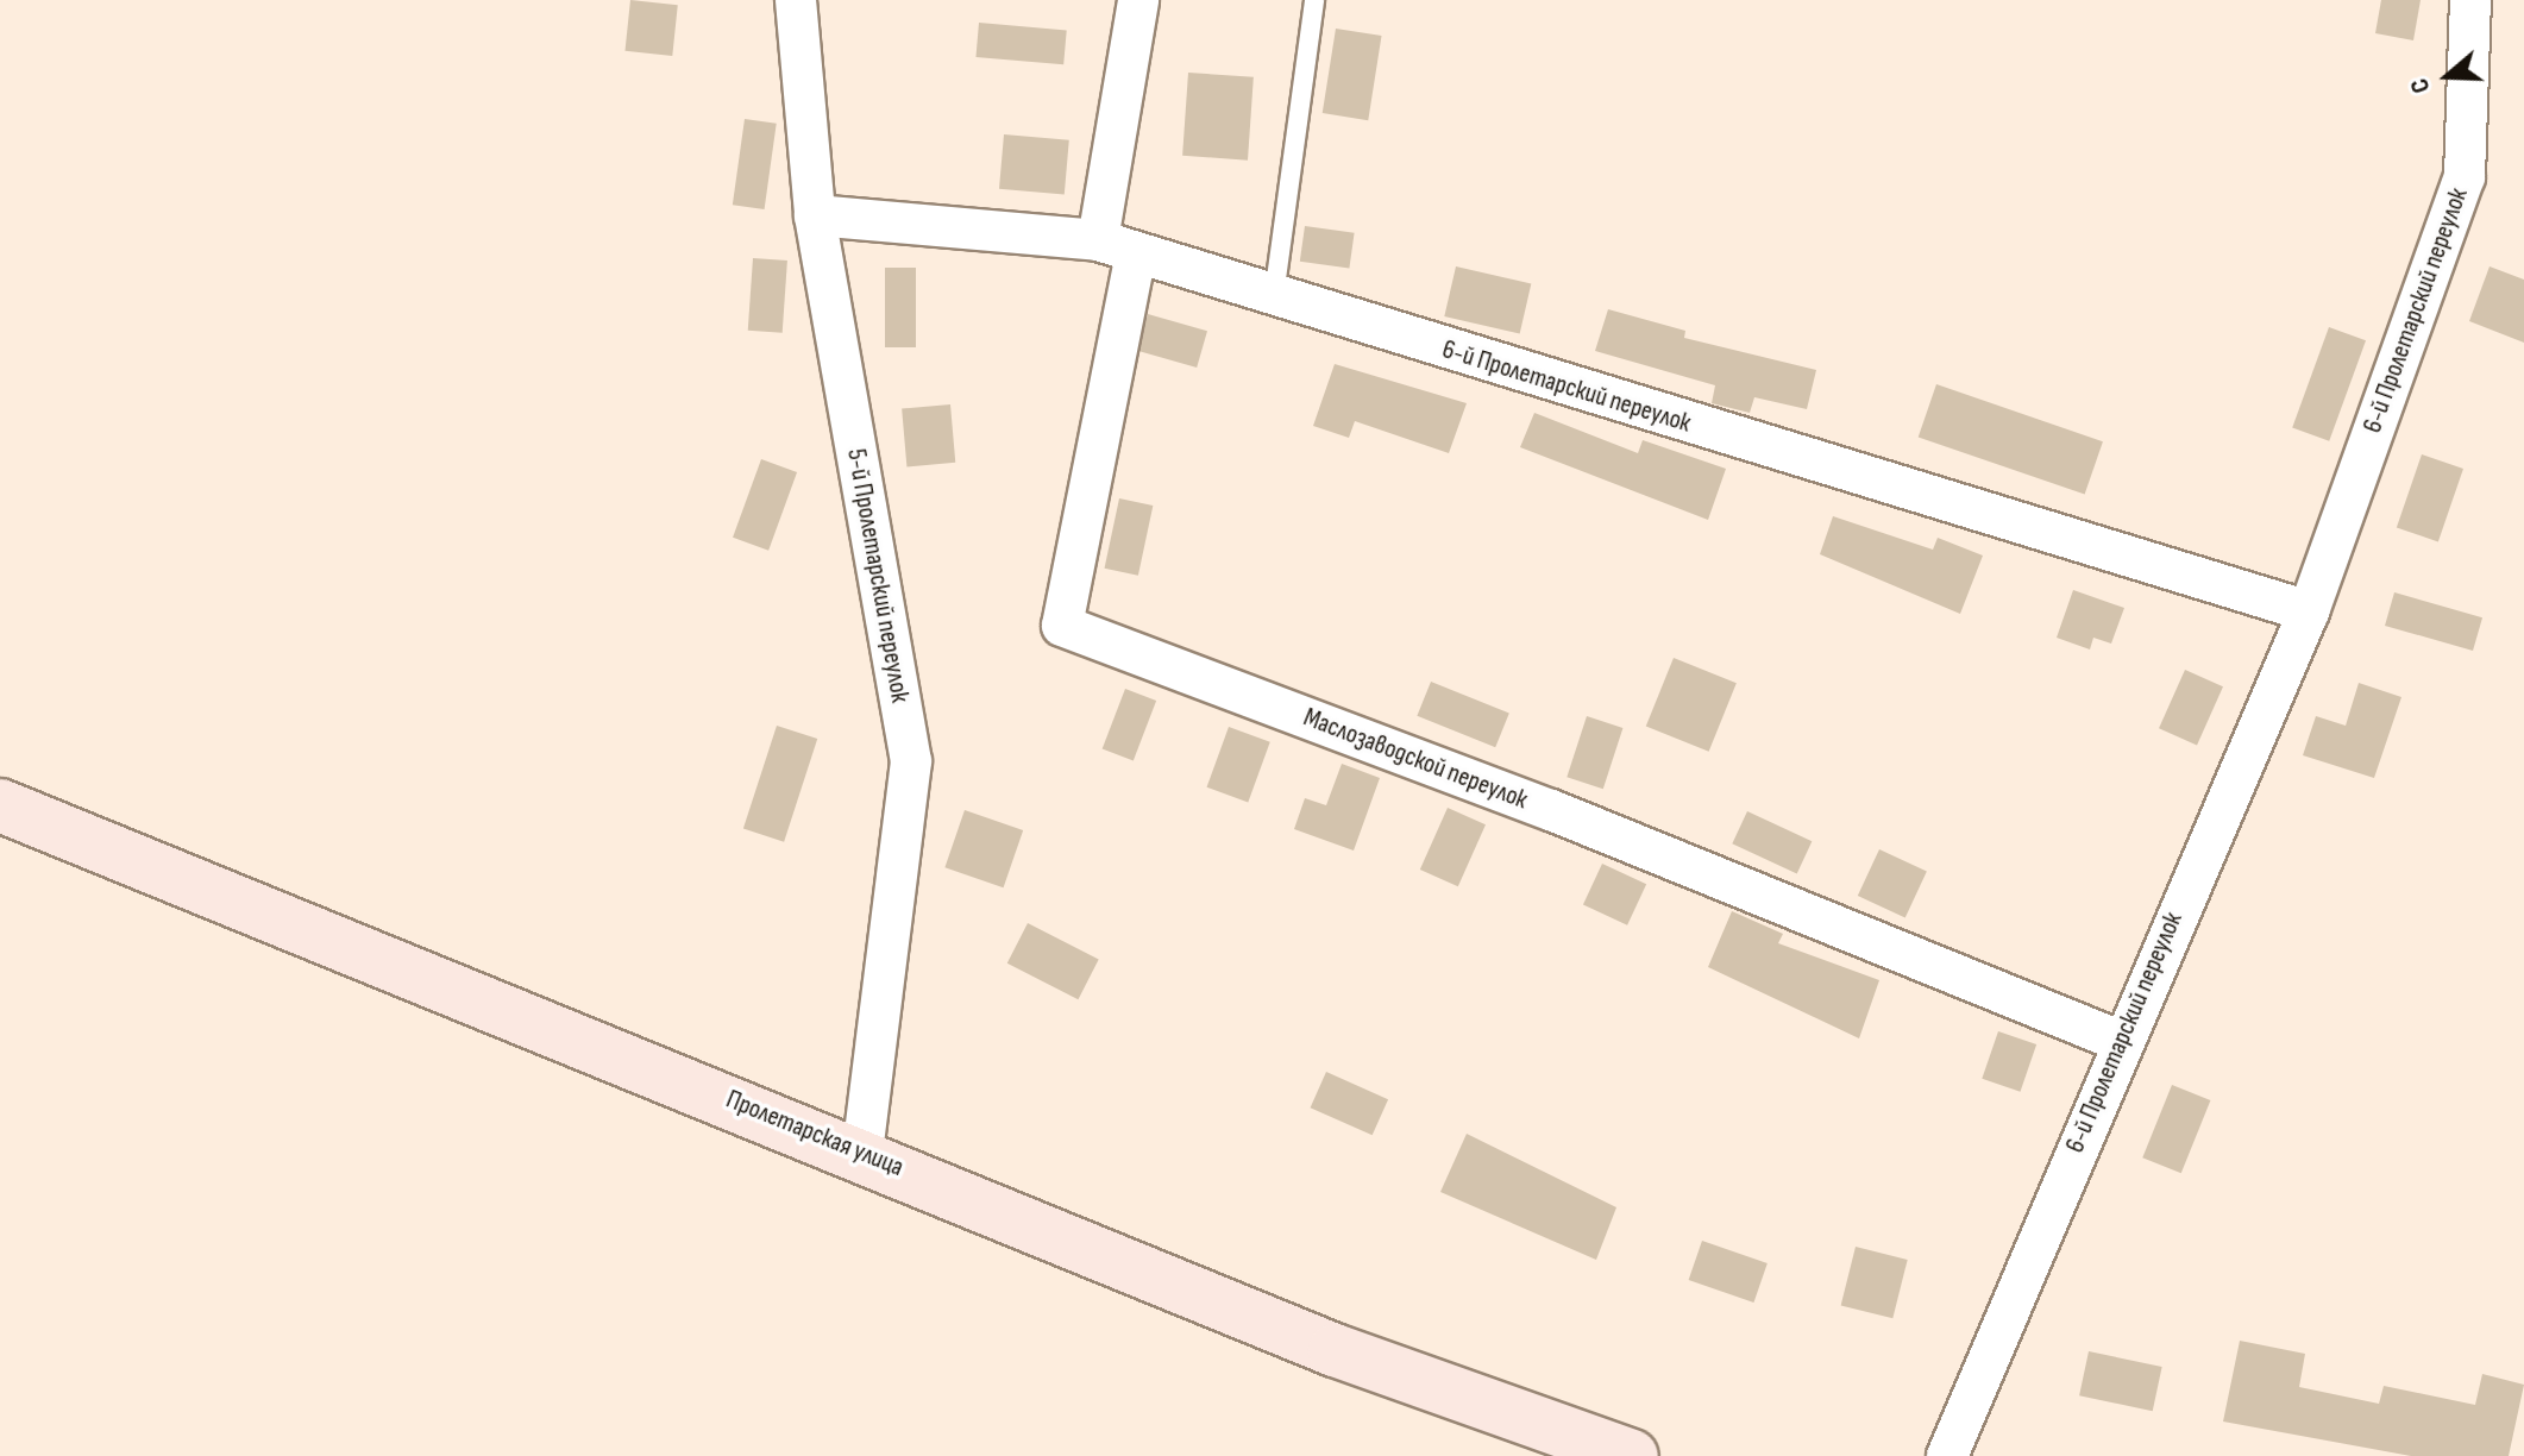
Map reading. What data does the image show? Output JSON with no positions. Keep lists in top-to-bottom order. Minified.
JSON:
{"streets":{"main road":["Пролетарская улица"],"street":["6-й Пролетарский переулок","5-й Пролетарский переулок","Маслозаводской переулок"]},"crossings":[["6-й Пролетарский переулок","5-й Пролетарский переулок"],["6-й Пролетарский переулок","Маслозаводской переулок"],["5-й Пролетарский переулок","Пролетарская улица"]],"north":"left"}
